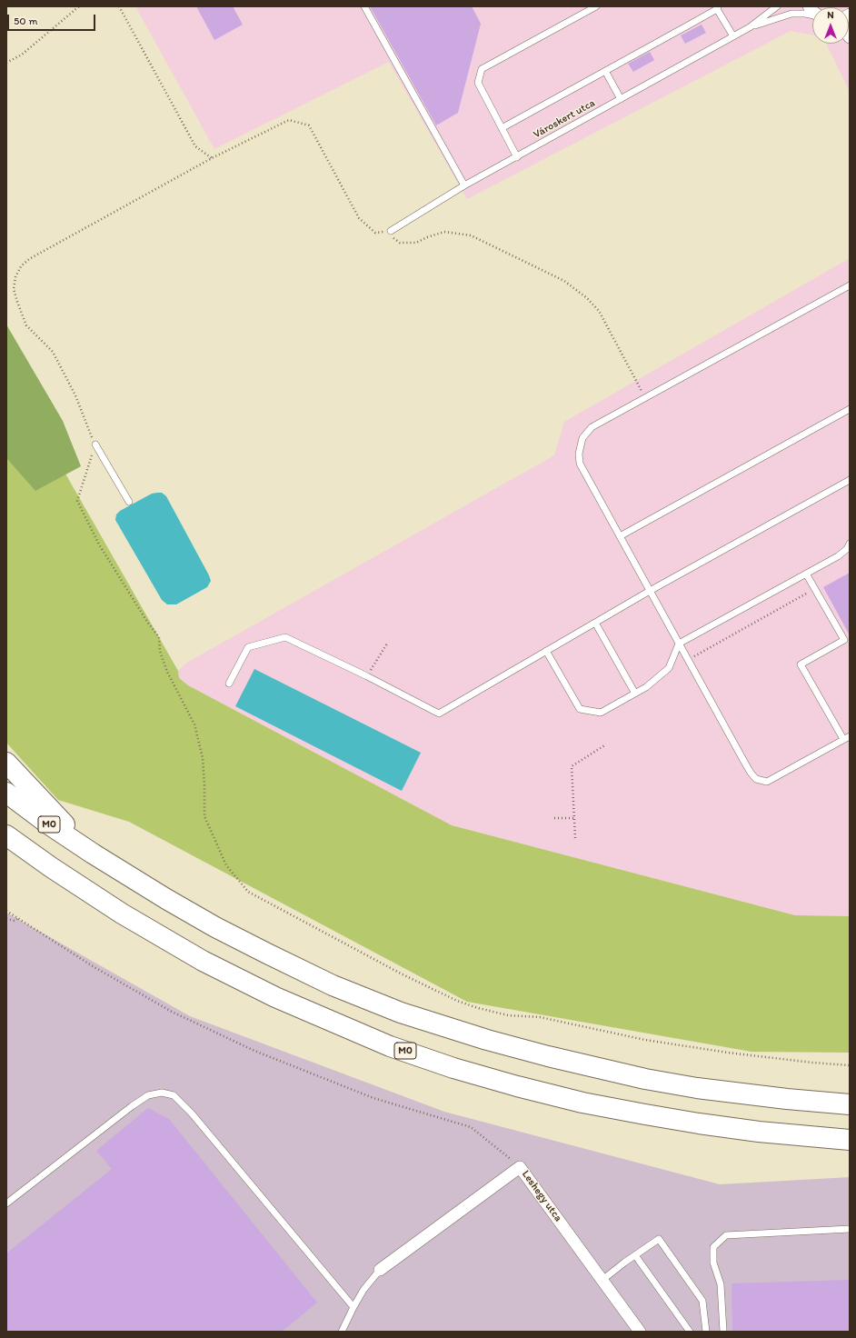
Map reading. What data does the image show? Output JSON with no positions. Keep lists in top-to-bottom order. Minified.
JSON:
{"streets":{"highway":["M0"],"street":["Leshegy utca"],"lane":["Városkert utca"]},"scale_bar":"50 m","north":"top"}
